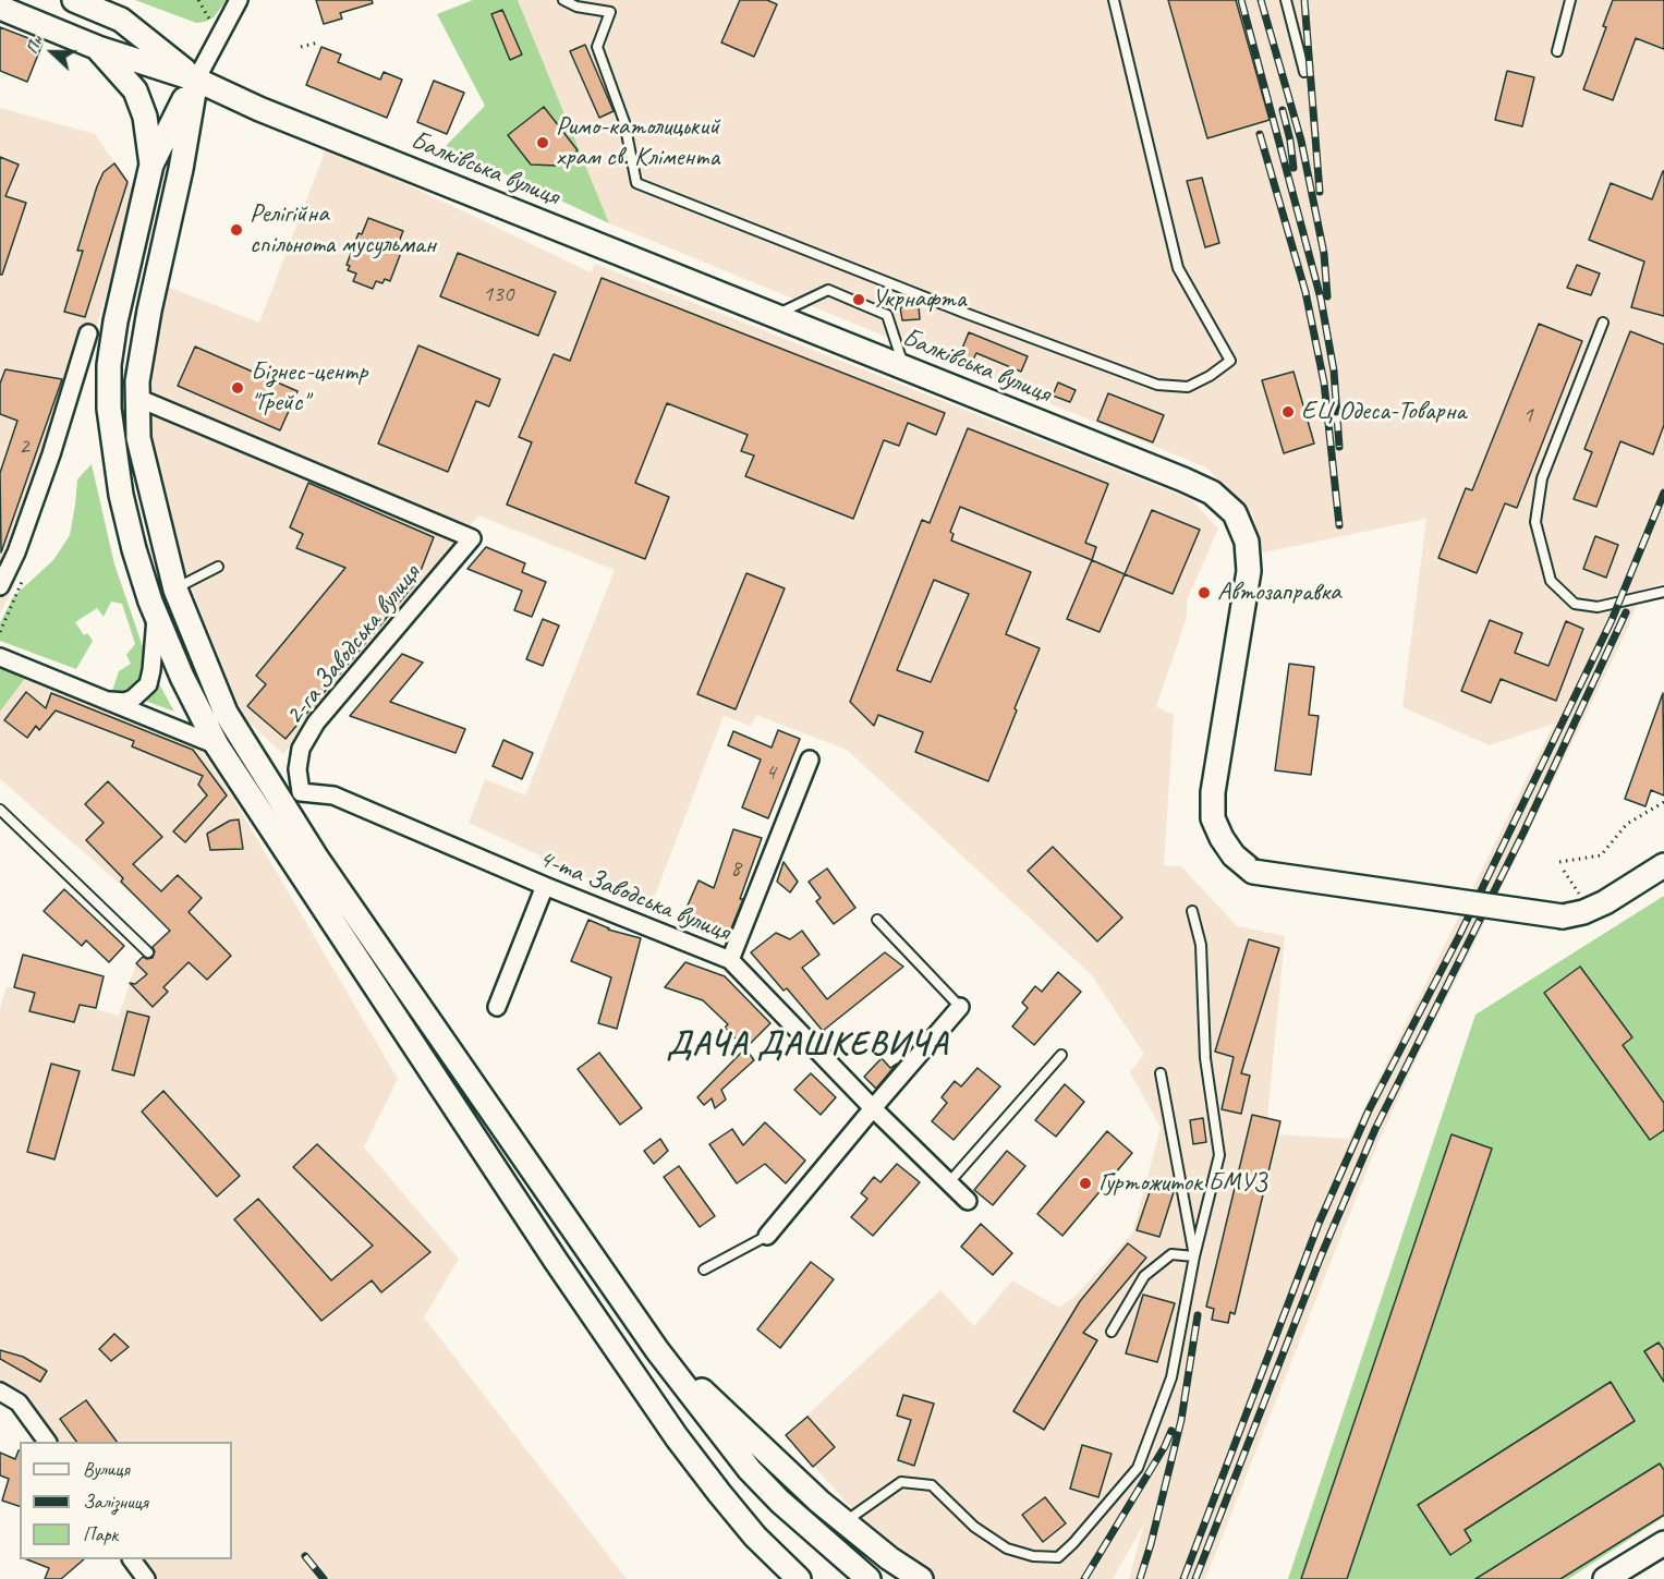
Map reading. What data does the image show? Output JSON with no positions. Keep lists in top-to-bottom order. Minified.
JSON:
{"streets":{"street":["Балківська вулиця","2-га Заводська вулиця","4-та Заводська вулиця"]},"crossings":[["2-га Заводська вулиця","4-та Заводська вулиця"]],"districts":["ДАЧА ДАШКЕВИЧА"],"places":["Римо-католицький храм св. Клімента","Релігійна спільнота мусульман","Укрнафта","Бізнес-центр \"Грейс\"","ЕЦ Одеса-Товарна","Автозаправка","Гуртожиток БМУЗ"],"house_numbers":["130","1","2","4","8"],"legend":["Вулиця","Залізниця","Парк"],"north":"left"}
